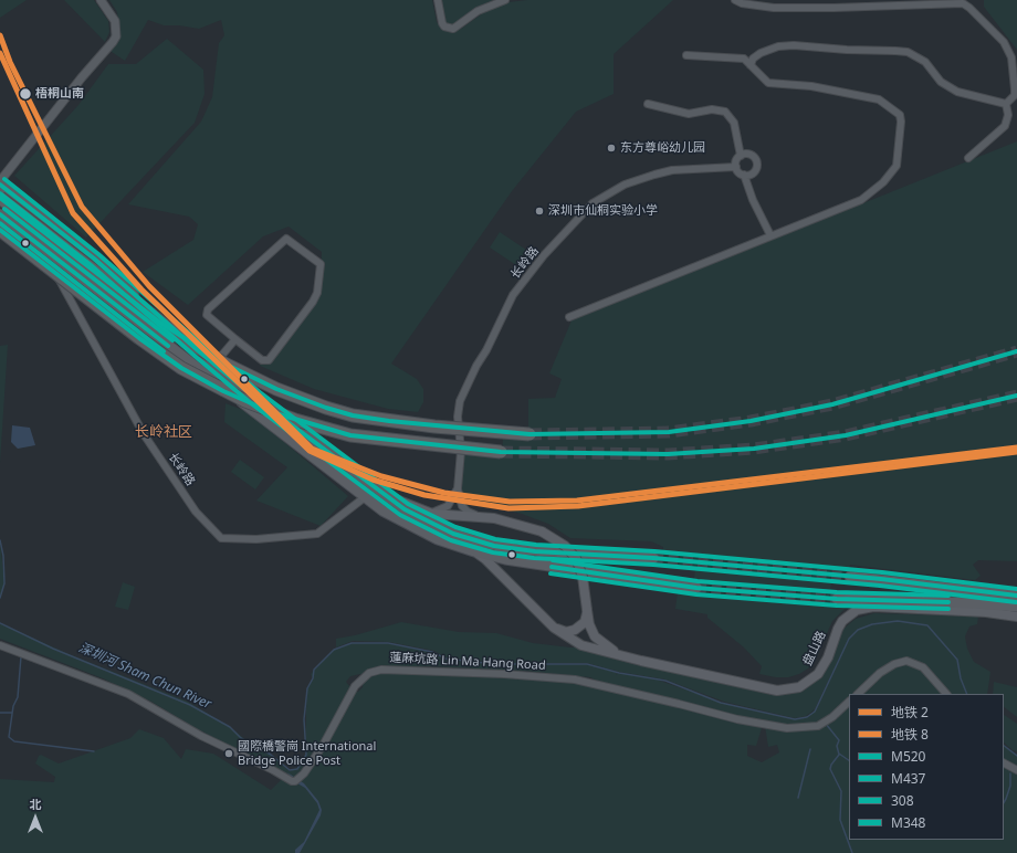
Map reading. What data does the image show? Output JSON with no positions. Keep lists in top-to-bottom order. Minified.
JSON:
{"streets":{"main road":["盘山路"],"street":["长岭路","蓮麻坑路 Lin Ma Hang Road"]},"crossings":[["长岭路","盘山路"]],"districts":["长岭社区"],"water":["深圳河 Sham Chun River"],"places":["梧桐山南","东方尊峪幼儿园","深圳市仙桐实验小学","國際橋警崗 International Bridge Police Post"],"lines":["metro line 2","metro line 8","transit line 308","transit line M520","transit line M437","transit line M348"],"legend":["地铁 2","地铁 8","M520","M437","308","M348"],"north":"top"}
